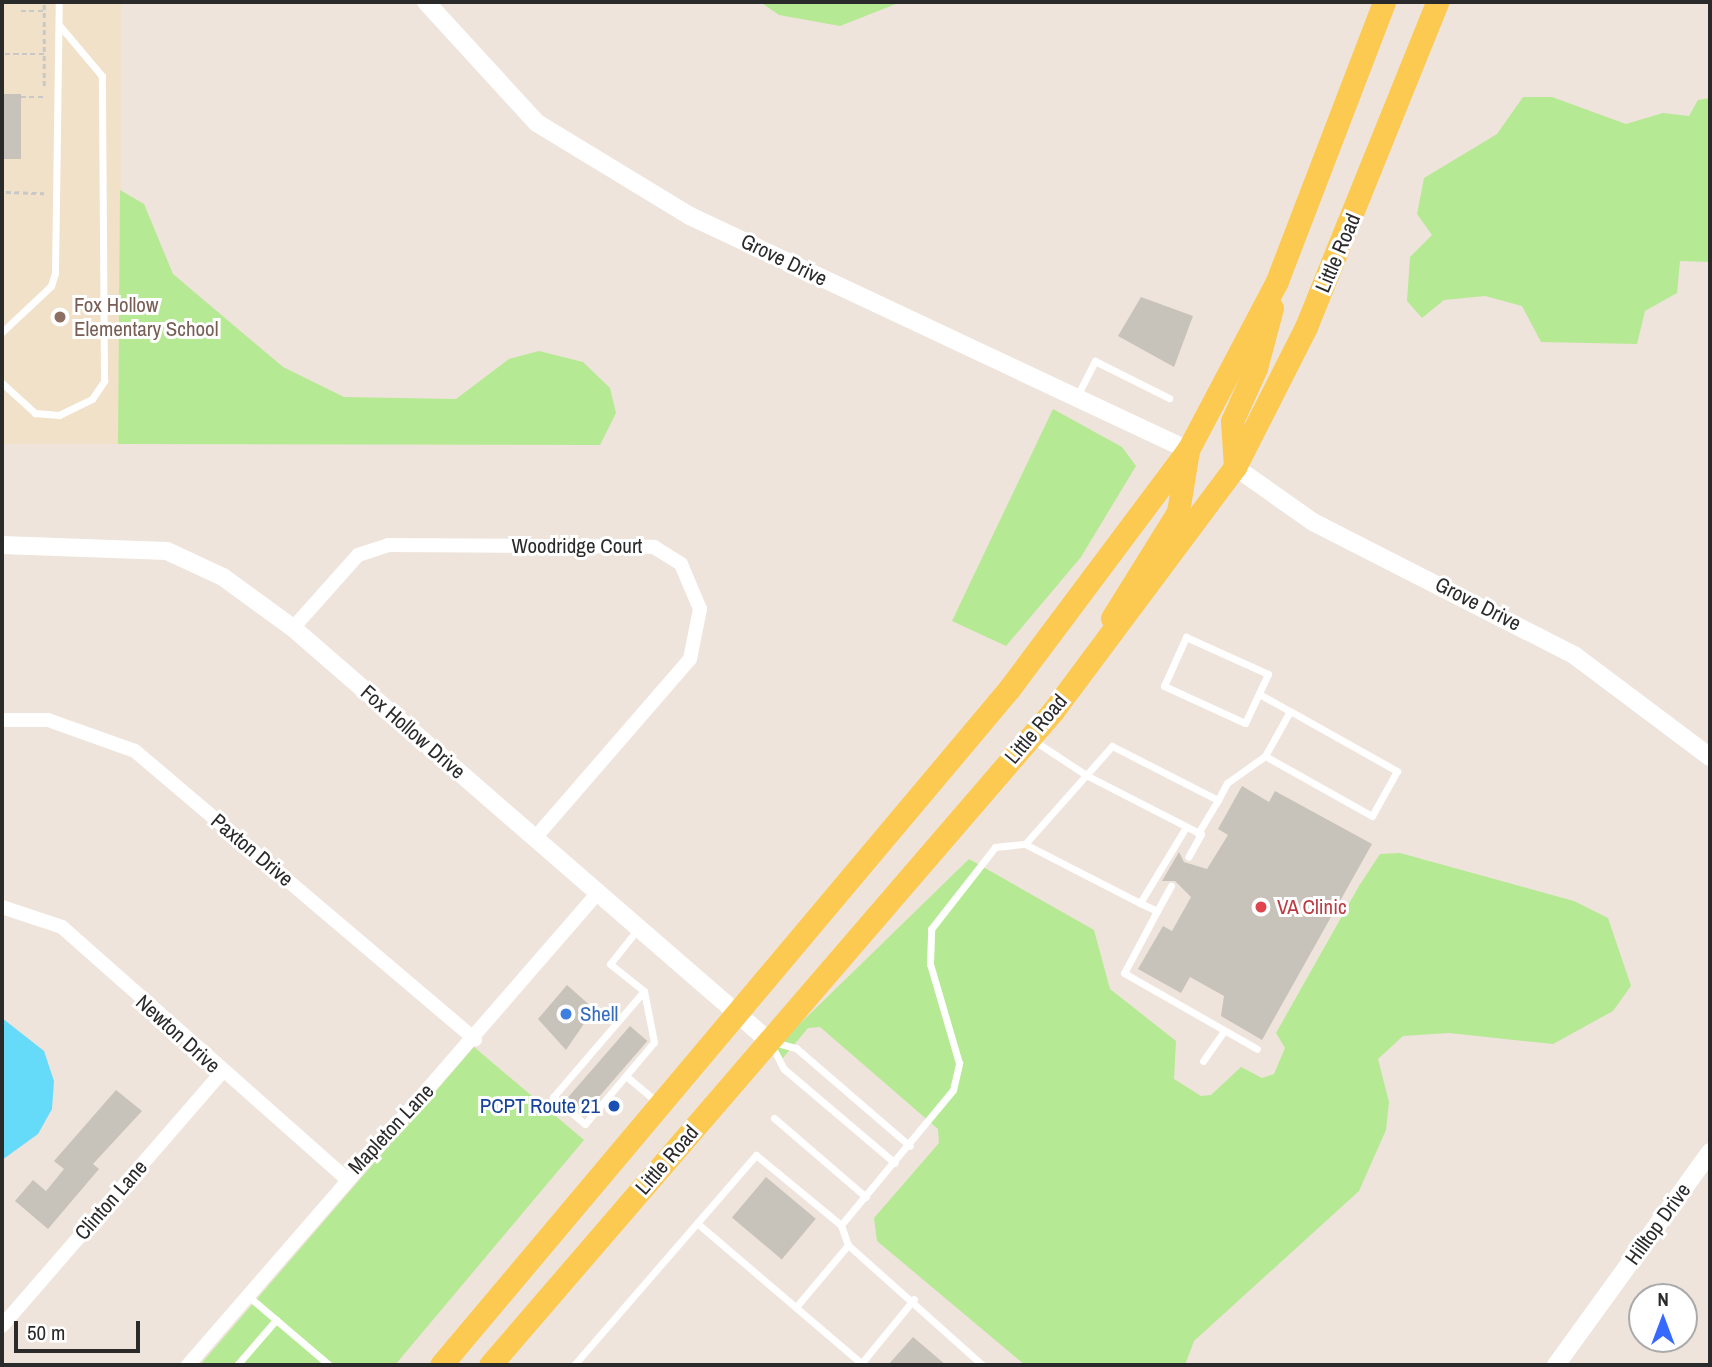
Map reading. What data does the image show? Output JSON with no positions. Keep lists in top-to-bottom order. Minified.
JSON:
{"streets":{"main road":["Little Road"],"street":["Grove Drive","Woodridge Court","Fox Hollow Drive","Paxton Drive","Newton Drive","Mapleton Lane","Clinton Lane","Hilltop Drive"]},"crossings":[["Little Road","Grove Drive"],["Little Road","Fox Hollow Drive"],["Woodridge Court","Fox Hollow Drive"],["Fox Hollow Drive","Mapleton Lane"],["Paxton Drive","Mapleton Lane"],["Newton Drive","Mapleton Lane"],["Newton Drive","Clinton Lane"]],"places":["Fox Hollow Elementary School","VA Clinic","Shell","PCPT Route 21"],"scale_bar":"50 m","north":"top"}
